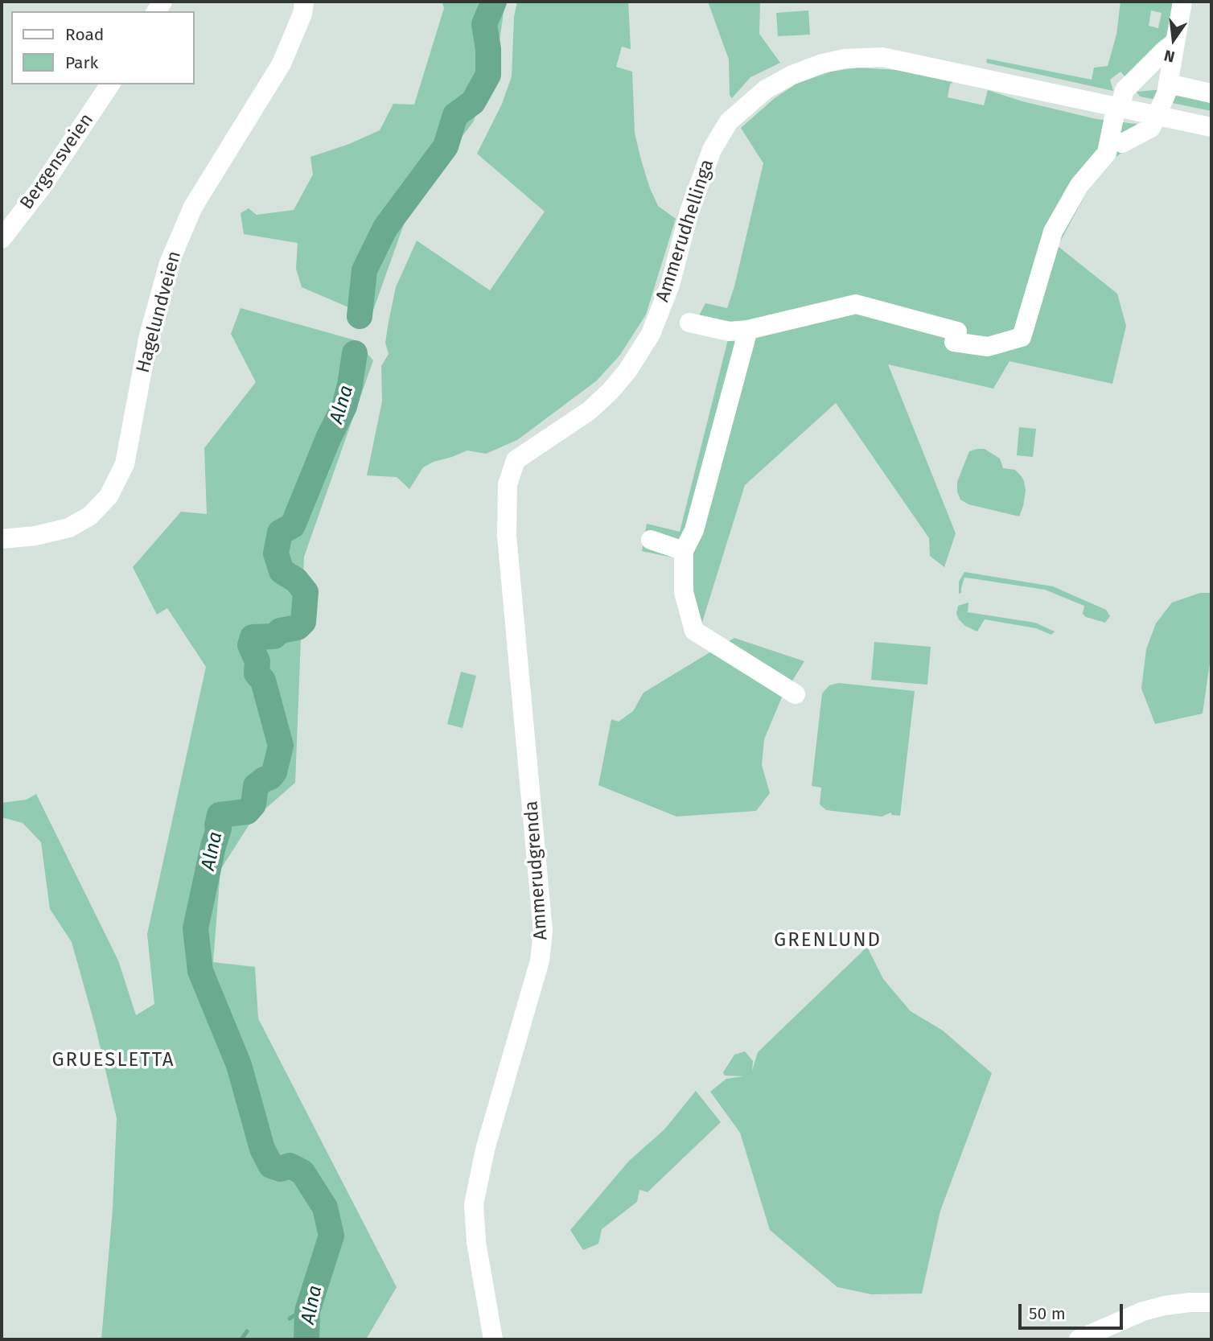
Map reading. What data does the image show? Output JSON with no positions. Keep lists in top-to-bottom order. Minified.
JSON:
{"streets":{"street":["Bergensveien","Ammerudhellinga","Hagelundveien","Ammerudgrenda"]},"crossings":[["Ammerudhellinga","Ammerudgrenda"]],"districts":["GRENLUND","GRUESLETTA"],"water":["Alna"],"legend":["Road","Park"],"scale_bar":"50 m","north":"bottom"}
